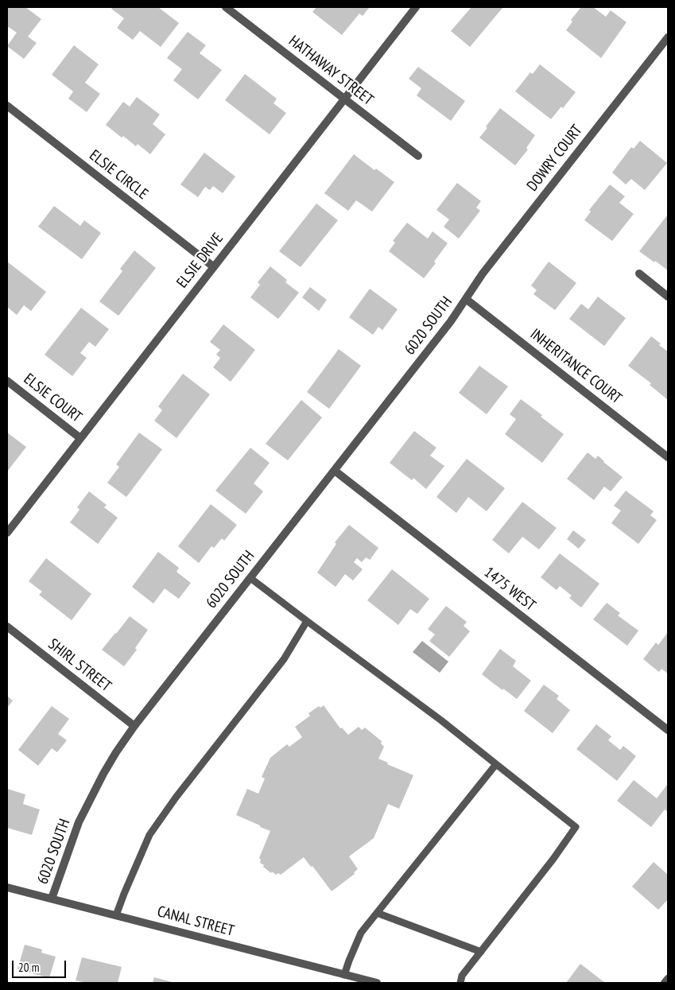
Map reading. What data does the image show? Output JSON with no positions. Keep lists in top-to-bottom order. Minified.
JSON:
{"streets":{"street":["HATHAWAY STREET","DOWRY COURT","ELSIE CIRCLE","ELSIE DRIVE","6020 SOUTH","INHERITANCE COURT","ELSIE COURT","1475 WEST","SHIRL STREET","CANAL STREET"]},"crossings":[["HATHAWAY STREET","ELSIE DRIVE"],["DOWRY COURT","6020 SOUTH"],["DOWRY COURT","INHERITANCE COURT"],["ELSIE CIRCLE","ELSIE DRIVE"],["ELSIE DRIVE","ELSIE COURT"],["6020 SOUTH","INHERITANCE COURT"],["6020 SOUTH","1475 WEST"],["6020 SOUTH","SHIRL STREET"],["6020 SOUTH","CANAL STREET"]],"scale_bar":"20 m"}
